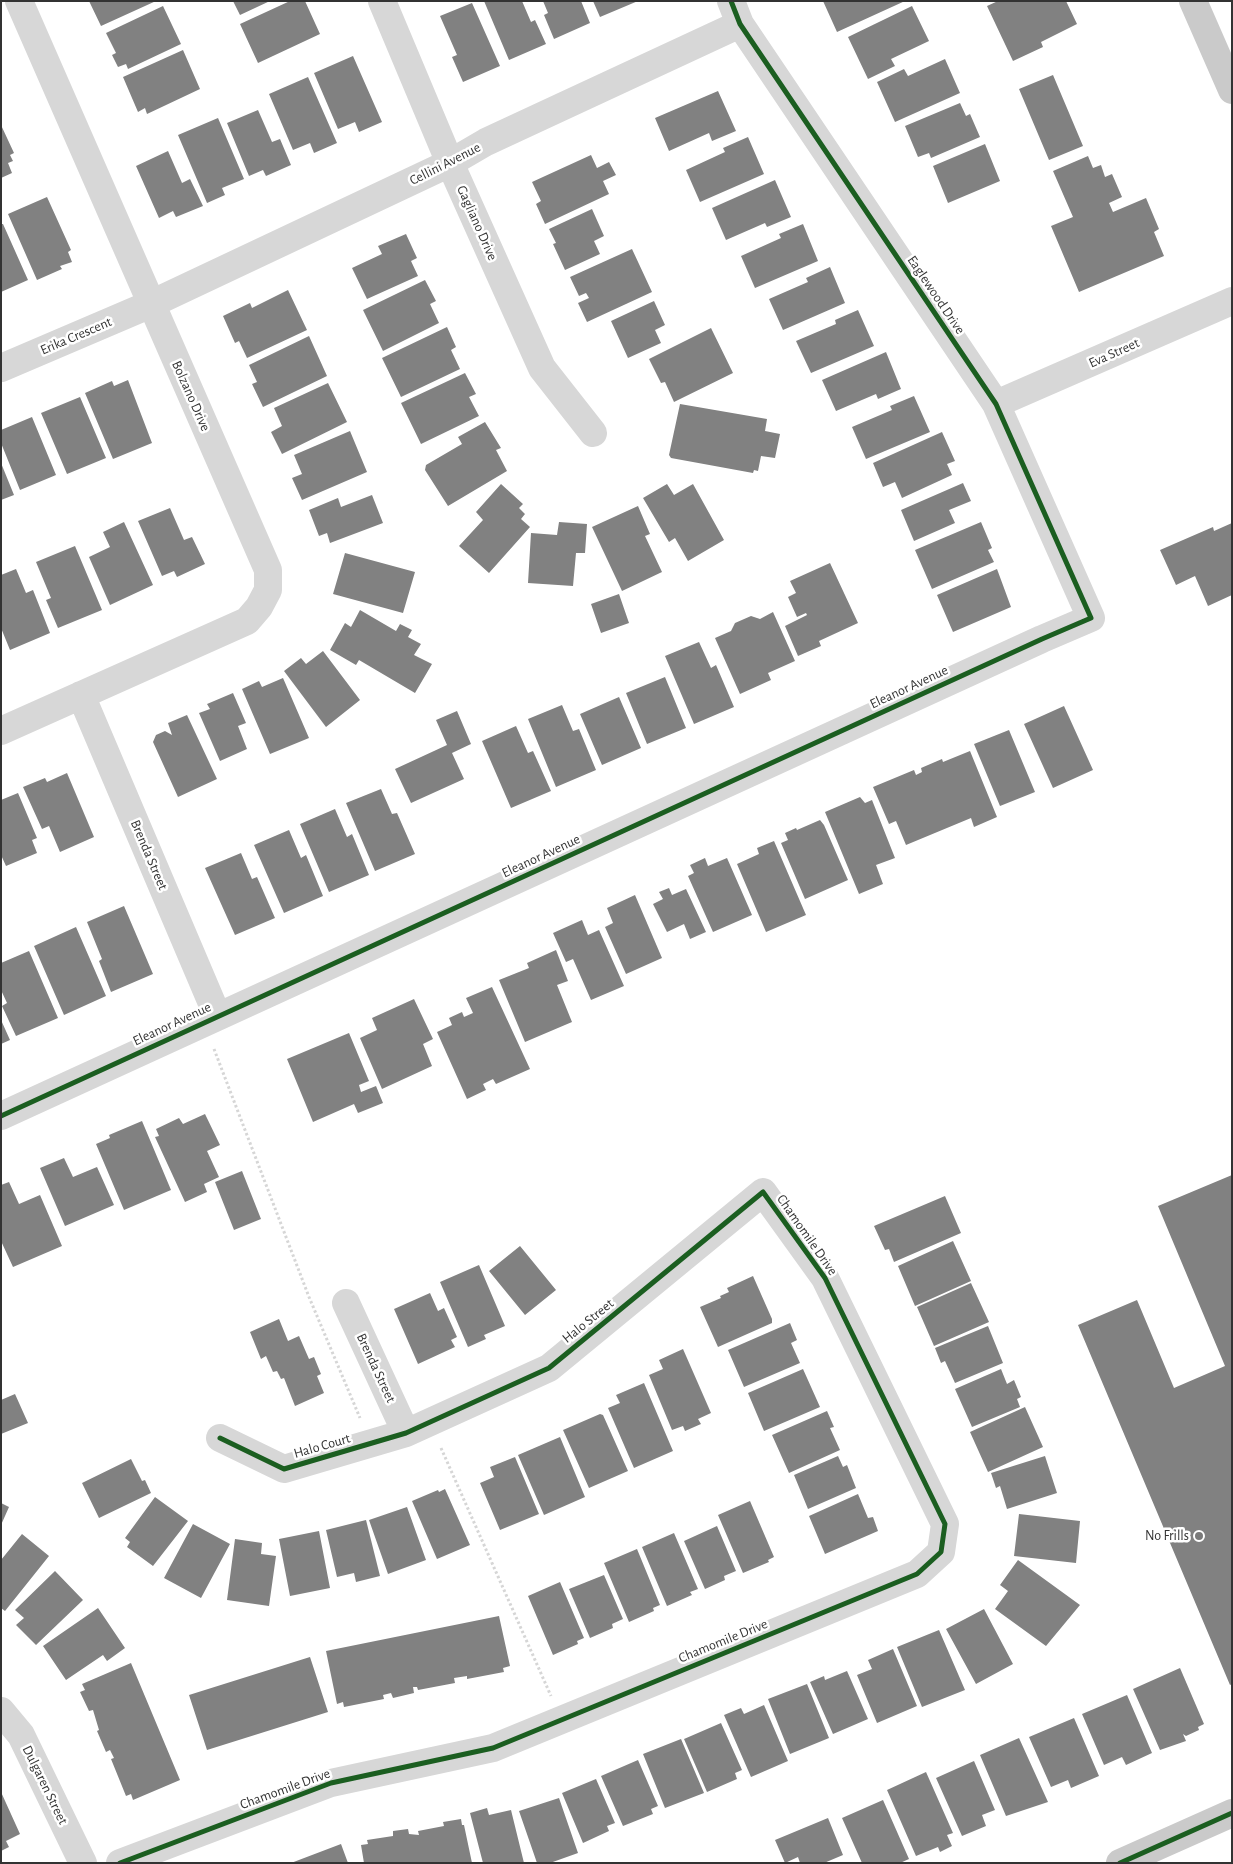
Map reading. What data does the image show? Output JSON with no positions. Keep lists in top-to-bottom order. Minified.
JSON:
{"streets":{"street":["Cellini Avenue","Gagliano Drive","Eaglewood Drive","Erika Crescent","Eva Street","Bolzano Drive","Eleanor Avenue","Brenda Street","Chamomile Drive","Halo Street","Halo Court","Dulgaren Street"]},"crossings":[["Cellini Avenue","Gagliano Drive"],["Cellini Avenue","Eaglewood Drive"],["Cellini Avenue","Erika Crescent"],["Cellini Avenue","Bolzano Drive"],["Eaglewood Drive","Eva Street"],["Eaglewood Drive","Eleanor Avenue"],["Erika Crescent","Bolzano Drive"],["Bolzano Drive","Brenda Street"],["Eleanor Avenue","Brenda Street"],["Brenda Street","Halo Street"],["Brenda Street","Halo Court"],["Chamomile Drive","Halo Street"],["Halo Street","Halo Court"]],"places":["No Frills"]}
